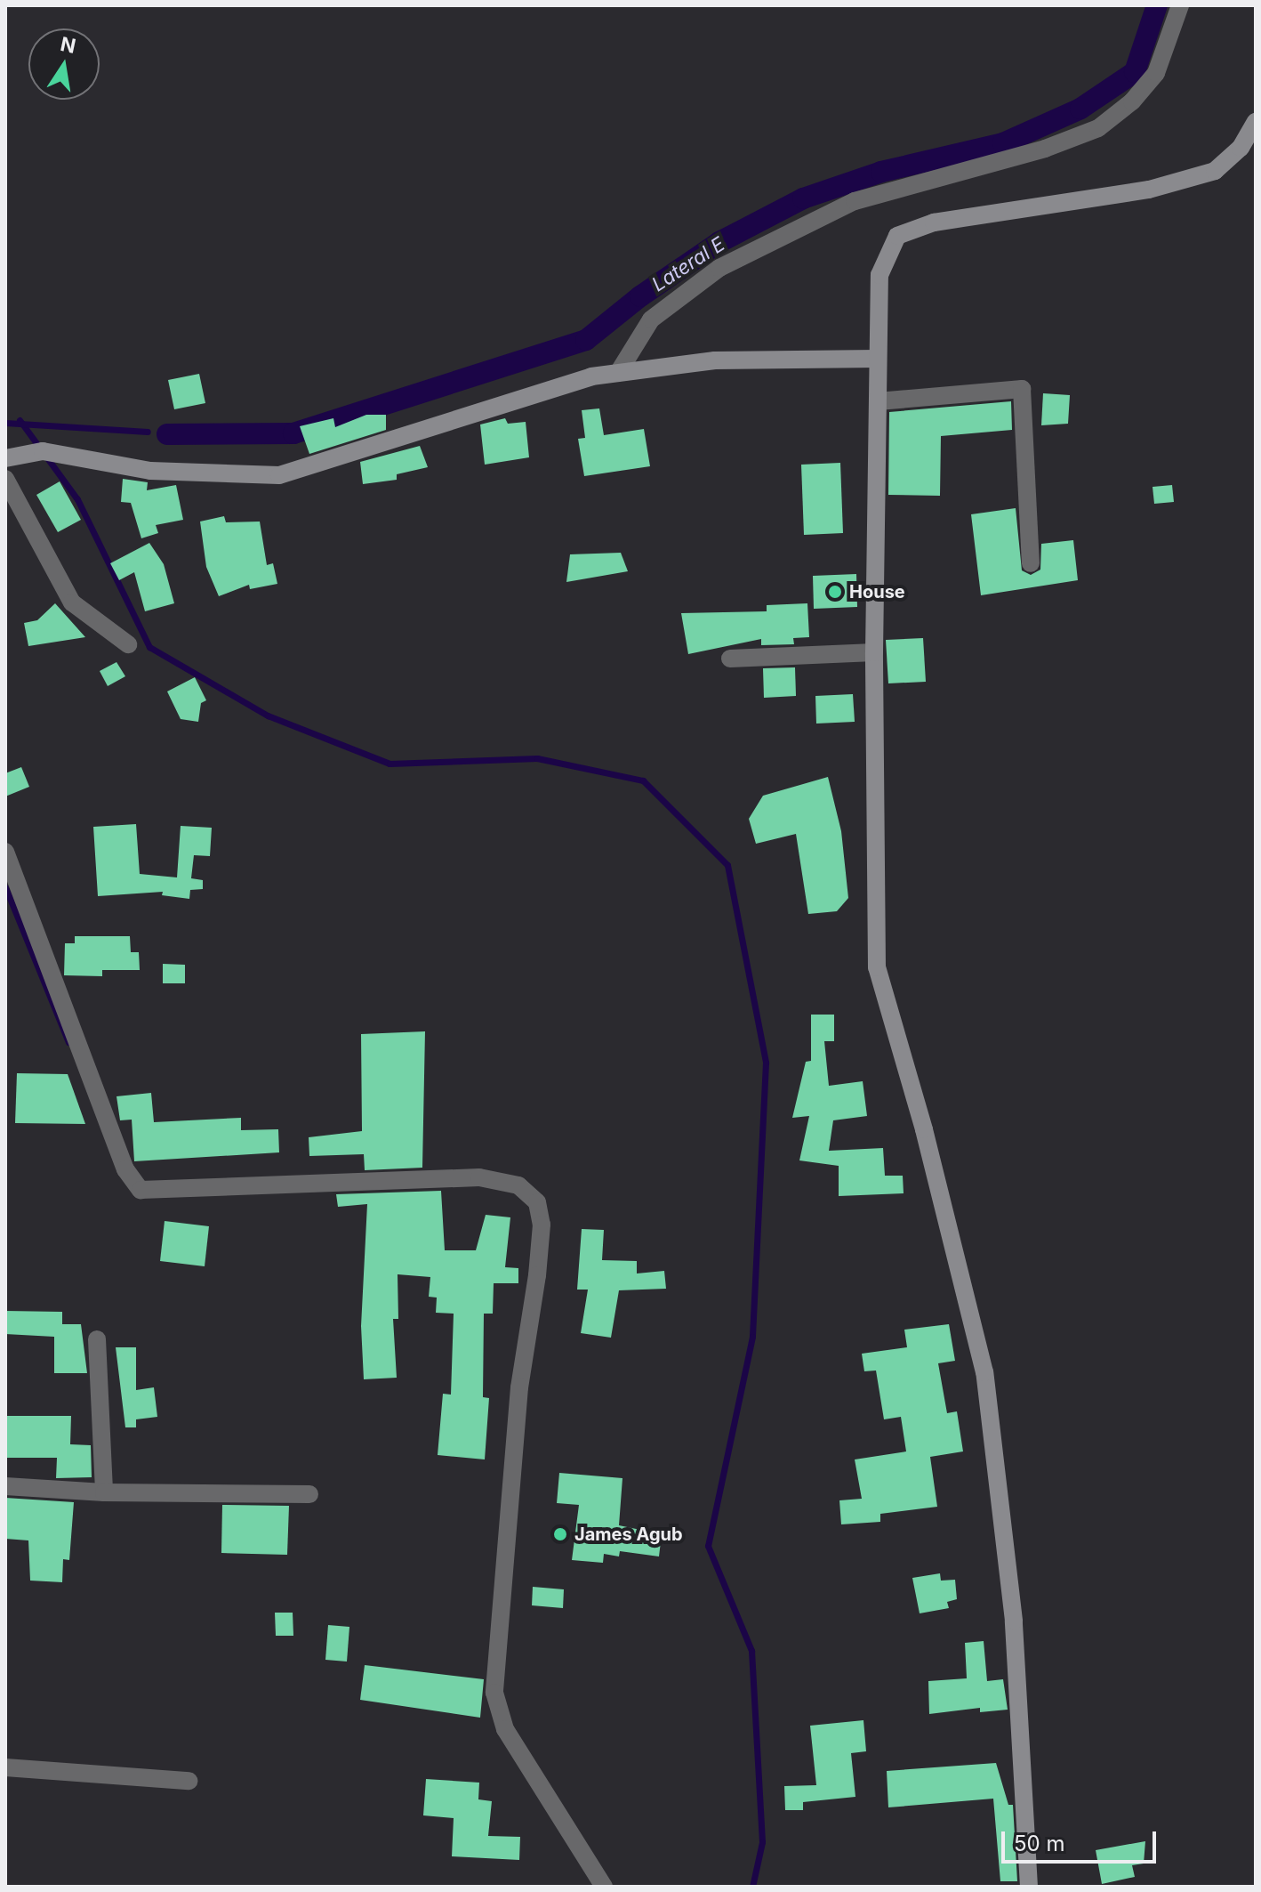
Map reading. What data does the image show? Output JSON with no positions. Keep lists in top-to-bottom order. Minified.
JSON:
{"water":["Lateral E"],"places":["House","James Agub"],"scale_bar":"50 m","north":"top"}
